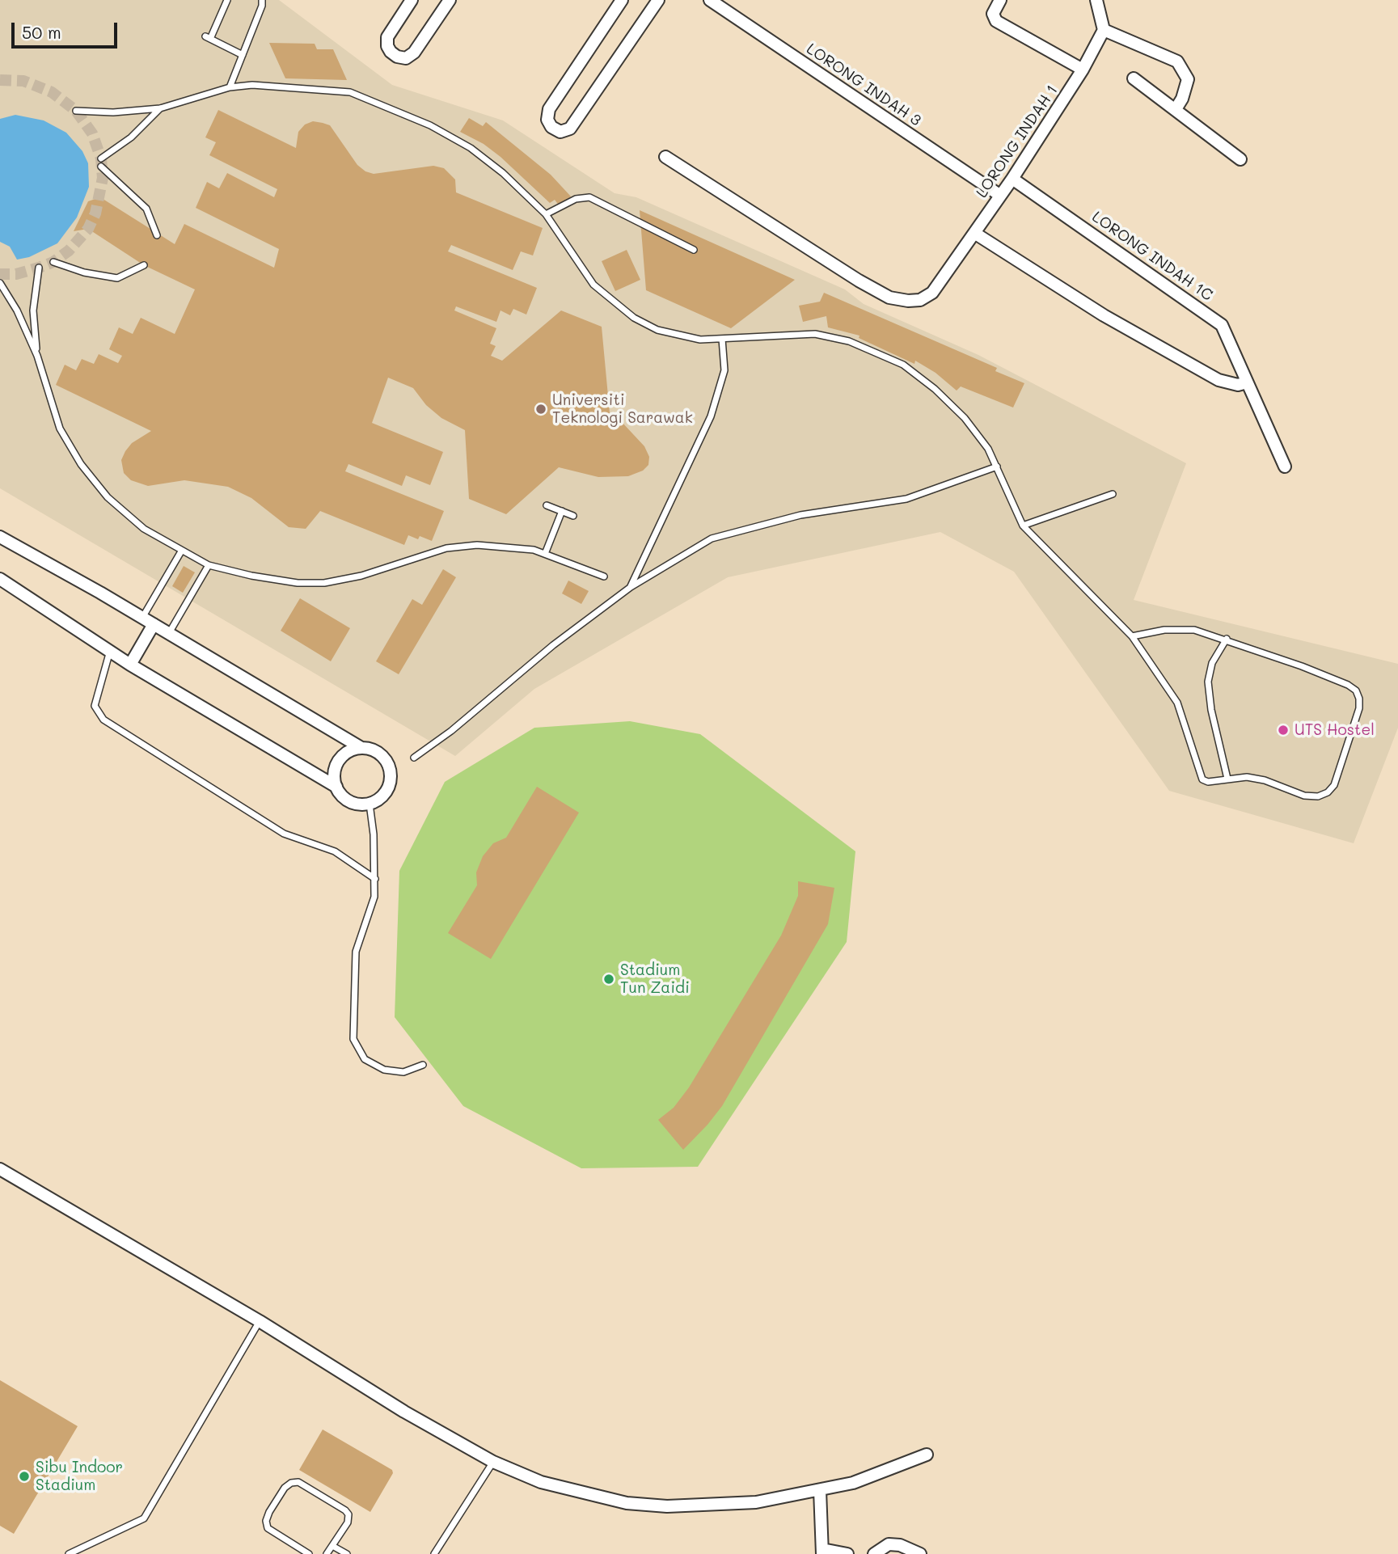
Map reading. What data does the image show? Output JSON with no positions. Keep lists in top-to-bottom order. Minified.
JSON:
{"streets":{"street":["LORONG INDAH 3","LORONG INDAH 1","LORONG INDAH 1C"]},"crossings":[["LORONG INDAH 3","LORONG INDAH 1"],["LORONG INDAH 1","LORONG INDAH 1C"]],"places":["Universiti Teknologi Sarawak","UTS Hostel","Stadium Tun Zaidi","Sibu Indoor Stadium"],"scale_bar":"50 m"}
